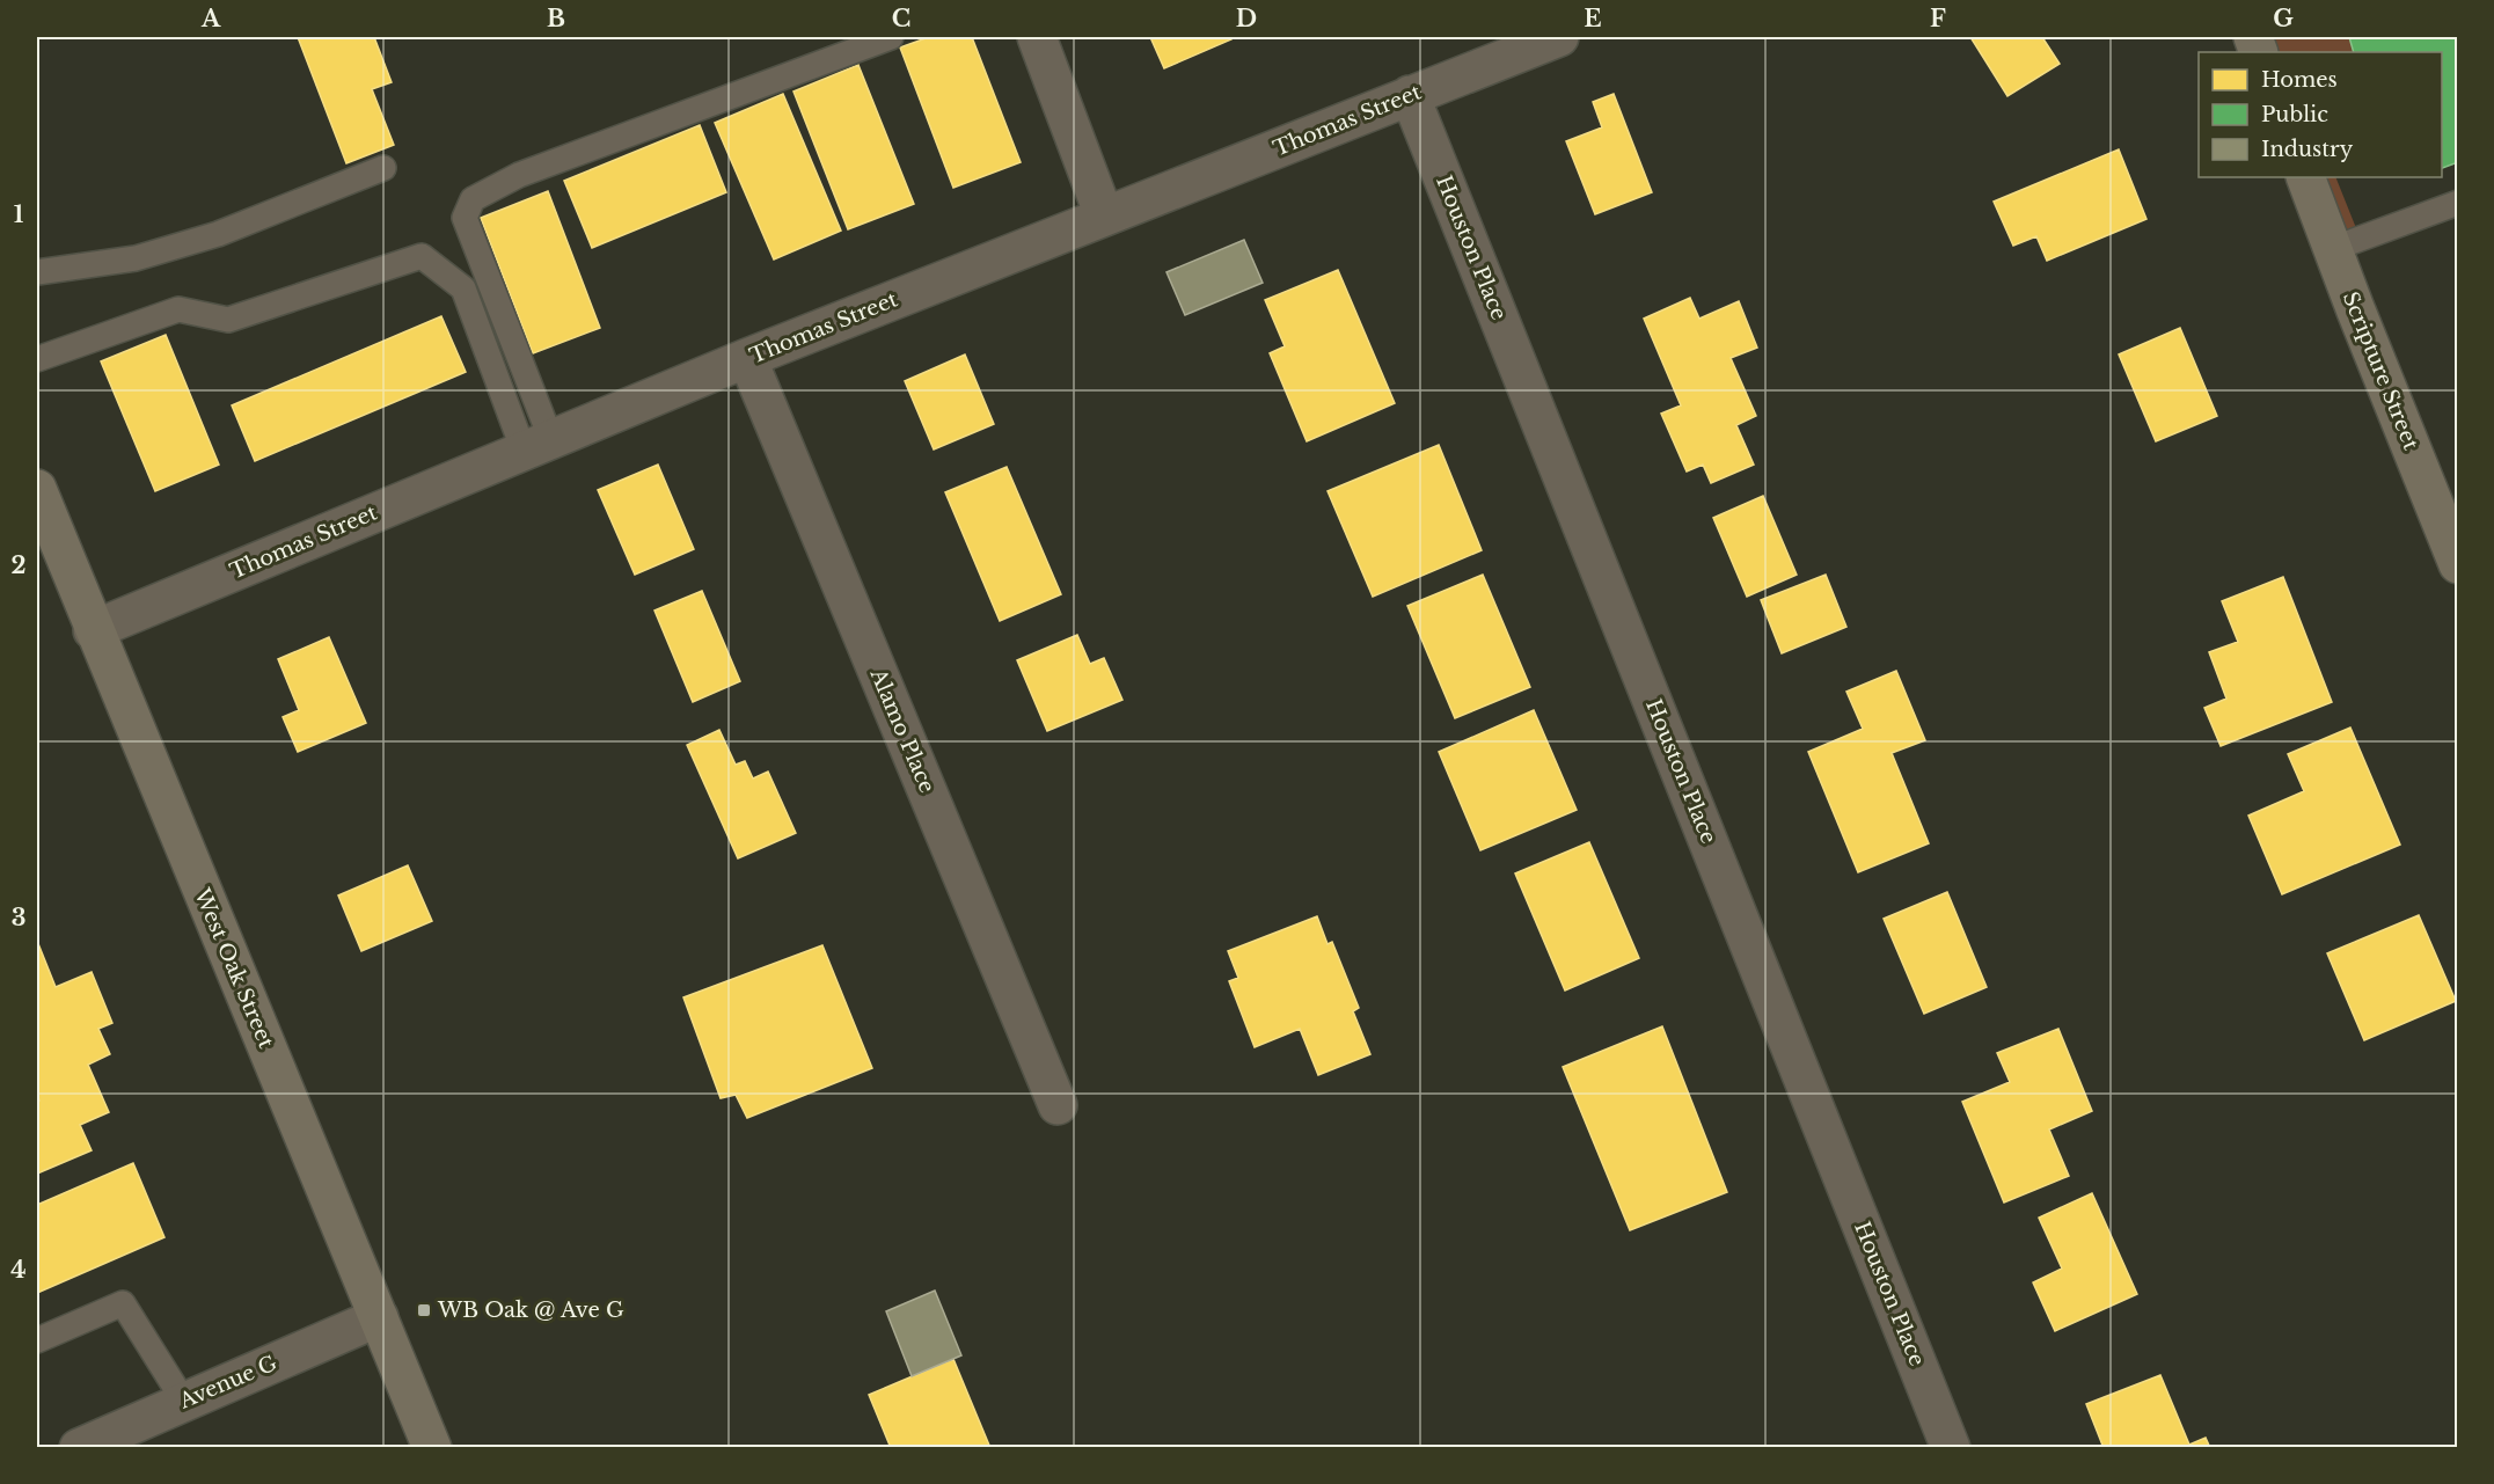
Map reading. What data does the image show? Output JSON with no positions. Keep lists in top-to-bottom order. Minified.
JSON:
{"streets":{"main road":["Scripture Street","West Oak Street"],"street":["Thomas Street","Houston Place","Alamo Place","Avenue G"]},"crossings":[["Thomas Street","Houston Place"],["Thomas Street","Alamo Place"],["Thomas Street","West Oak Street"],["West Oak Street","Avenue G"]],"places":{"transit":["WB Oak @ Ave G"]},"legend":["Homes","Public","Industry"],"grid":{"columns":["A","B","C","D","E","F","G"],"rows":["1","2","3","4"]}}
